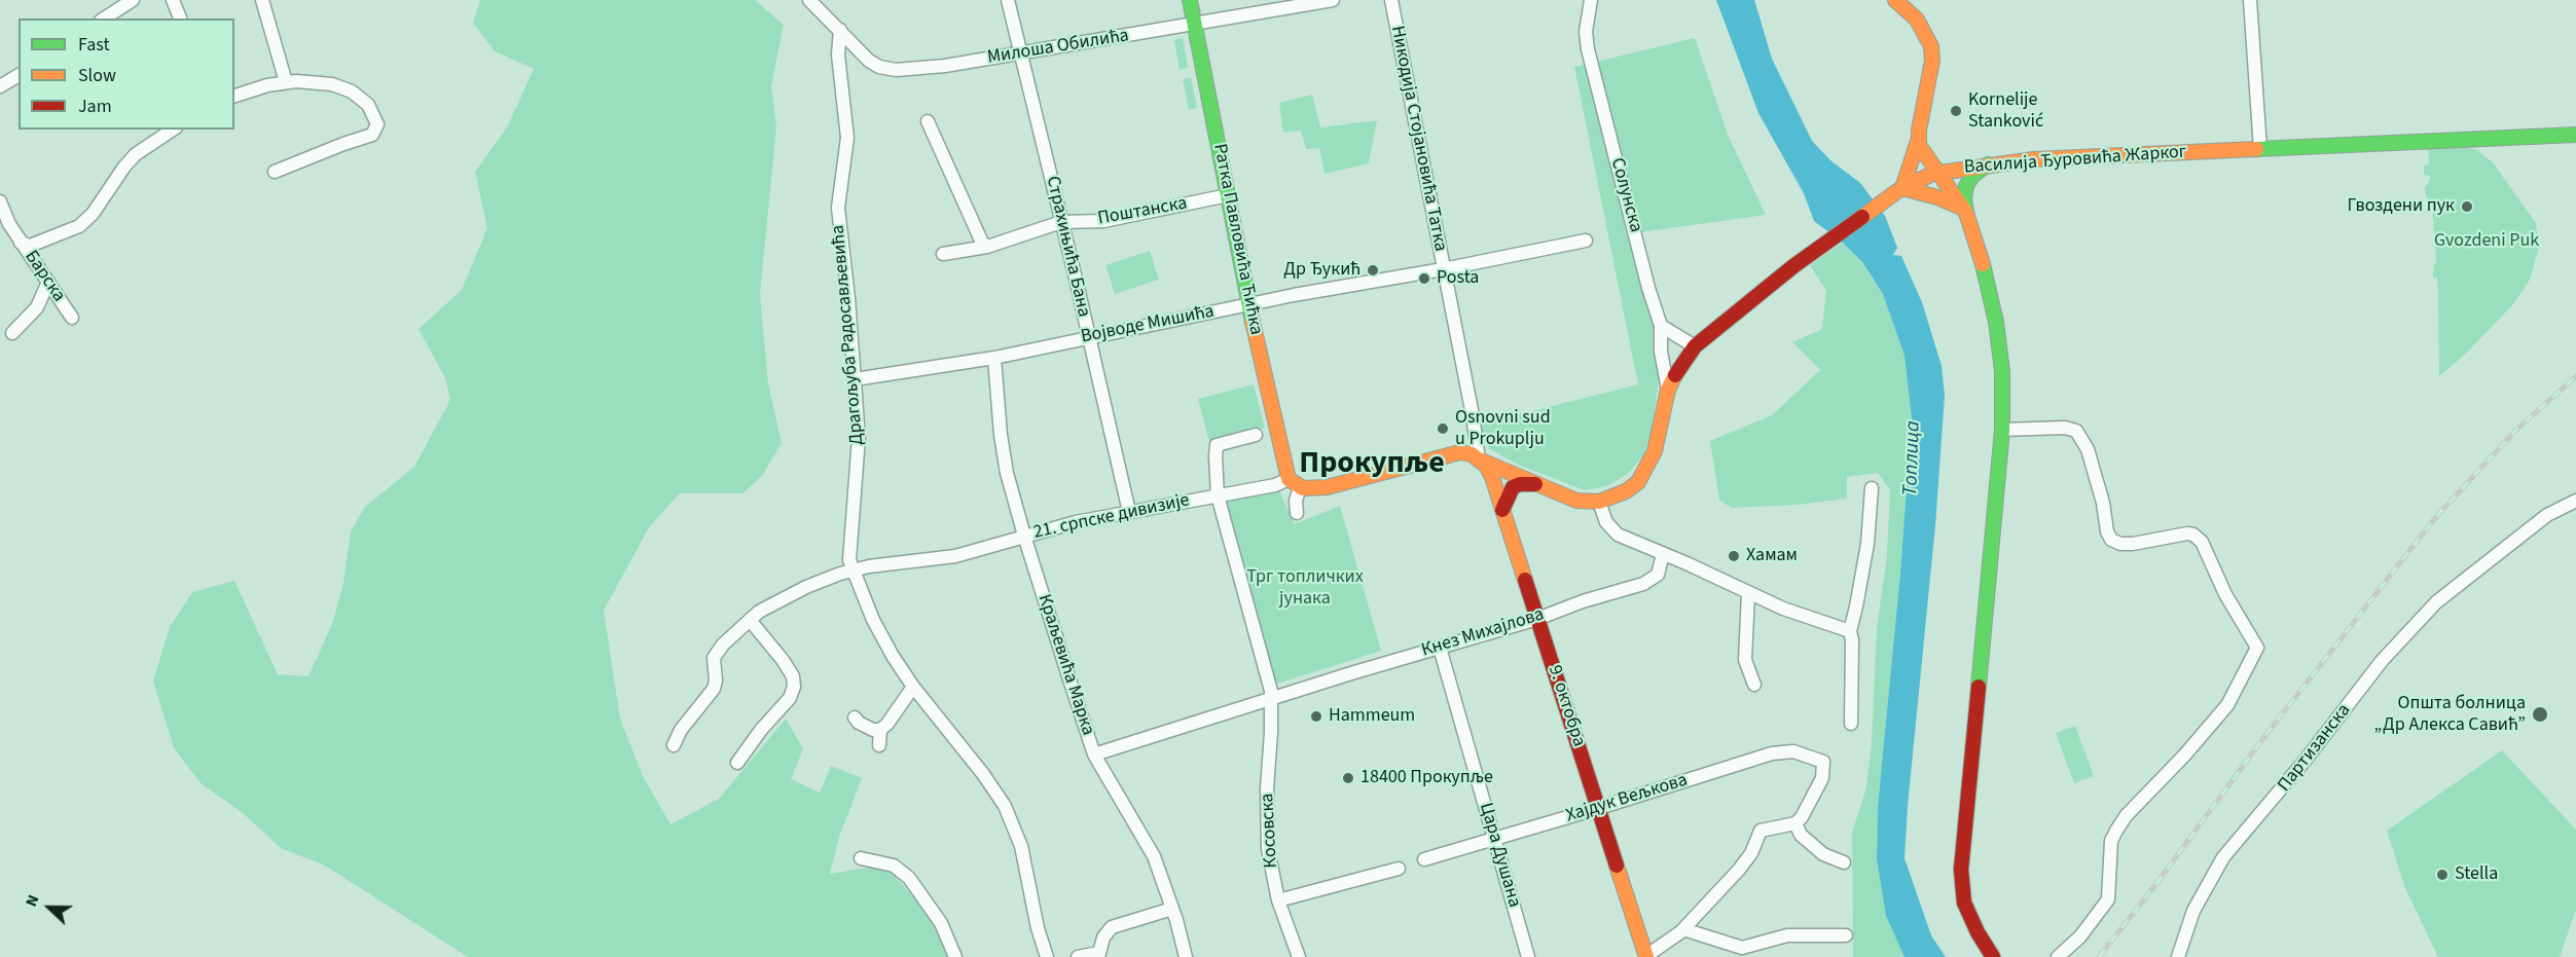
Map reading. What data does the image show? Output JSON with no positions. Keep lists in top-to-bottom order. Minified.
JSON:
{"streets":{"main road":["Василија Ђуровића Жарког","Ратка Павловића Ћићка","21. српске дивизије","9. октобра"],"street":["Милоша Обилића","Никодија Стојановића Татка","Солунска","Поштанска","Страхињића Бана","Барска","Војводе Мишића","Драгољуба Радосављевића","Кнез Михајлова","Краљевића Марка","Партизанска","Хајдук Вељкова","Косовска","Цара Душана"]},"crossings":[["Милоша Обилића","Ратка Павловића Ћићка"],["Милоша Обилића","Страхињића Бана"],["Милоша Обилића","Драгољуба Радосављевића"],["Никодија Стојановића Татка","Василија Ђуровића Жарког"],["Никодија Стојановића Татка","Војводе Мишића"],["Никодија Стојановића Татка","21. српске дивизије"],["Никодија Стојановића Татка","9. октобра"],["Василија Ђуровића Жарког","Солунска"],["Василија Ђуровића Жарког","21. српске дивизије"],["Василија Ђуровића Жарког","9. октобра"],["Поштанска","Ратка Павловића Ћићка"],["Поштанска","Страхињића Бана"],["Ратка Павловића Ћићка","Војводе Мишића"],["Ратка Павловића Ћићка","21. српске дивизије"],["Страхињића Бана","Војводе Мишића"],["Страхињића Бана","21. српске дивизије"],["Војводе Мишића","Драгољуба Радосављевића"],["Војводе Мишића","Краљевића Марка"],["Драгољуба Радосављевића","21. српске дивизије"],["21. српске дивизије","Краљевића Марка"],["21. српске дивизије","9. октобра"],["Кнез Михајлова","Краљевића Марка"],["Кнез Михајлова","9. октобра"],["Кнез Михајлова","Косовска"],["Кнез Михајлова","Цара Душана"],["9. октобра","Хајдук Вељкова"],["Хајдук Вељкова","Цара Душана"]],"districts":["Прокупље"],"water":["Топлица"],"parks":["Gvozdeni Puk","Трг топличких јунака"],"places":["Kornelije Stanković","Гвоздени пук","Др Ђукић","Posta","Osnovni sud u Prokuplju","Хамам","Општа болница „Др Алекса Савић”","Hammeum","18400 Прокупље","Stella"],"legend":["Fast","Slow","Jam"],"north":"left"}
